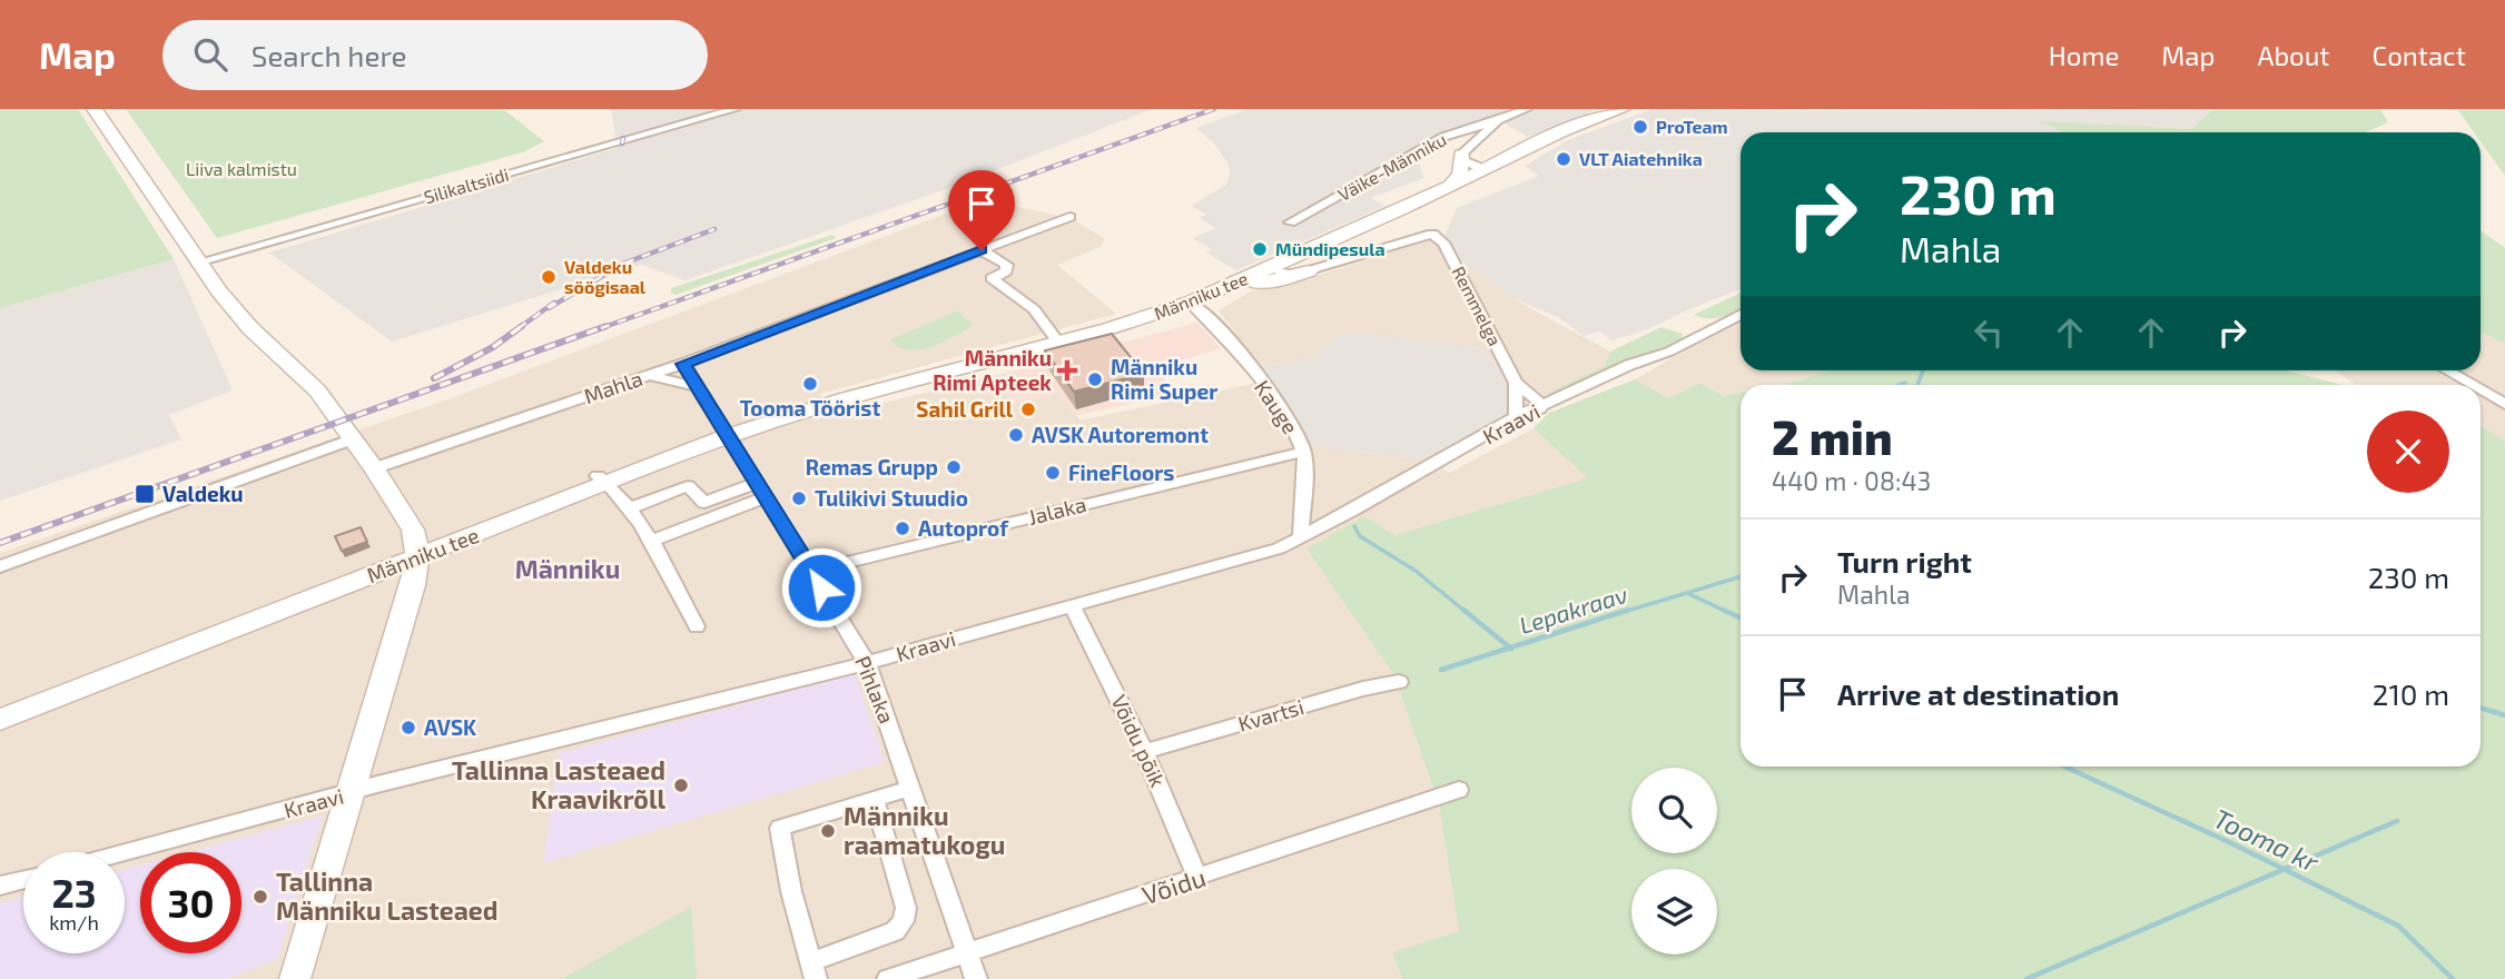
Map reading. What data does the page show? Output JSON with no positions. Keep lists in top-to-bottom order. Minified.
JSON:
{"streets":{"street":["Väike-Männiku","Silikaltsiidi","Männiku tee","Remmelga","Mahla","Kauge","Kraavi","Jalaka","Pihlaka","Kvartsi","Võidu põik","Võidu"]},"crossings":[["Väike-Männiku","Männiku tee"],["Männiku tee","Kauge"],["Männiku tee","Pihlaka"],["Remmelga","Kraavi"],["Mahla","Pihlaka"],["Kauge","Kraavi"],["Kauge","Jalaka"],["Kraavi","Pihlaka"],["Kraavi","Võidu põik"],["Jalaka","Pihlaka"],["Pihlaka","Võidu"],["Kvartsi","Võidu põik"],["Võidu põik","Võidu"]],"districts":["Männiku"],"water":["Lepakraav","Tooma kr"],"parks":["Liiva kalmistu"],"places":{"other":["ProTeam","VLT Aiatehnika","Mündipesula","Valdeku söögisaal","Männiku Rimi Super","Tooma Töörist","Sahil Grill","AVSK Autoremont","Remas Grupp","FineFloors","Tulikivi Stuudio","Autoprof","AVSK","Tallinna Lasteaed Kraavikrõll","Männiku raamatukogu","Tallinna Männiku Lasteaed"],"health":["Männiku Rimi Apteek"],"transit":["Valdeku"]},"page":{"header":"Map","search":"Search here","nav":["Home","Map","About","Contact"],"turn":["230 m","Mahla"],"heading":["2 min","440 m · 08:43"],"list":[{"name":"Turn right","note":"Mahla","value":"230 m"},{"name":"Arrive at destination","value":"210 m"}],"speed":"23 km/h","limit":"30"}}
